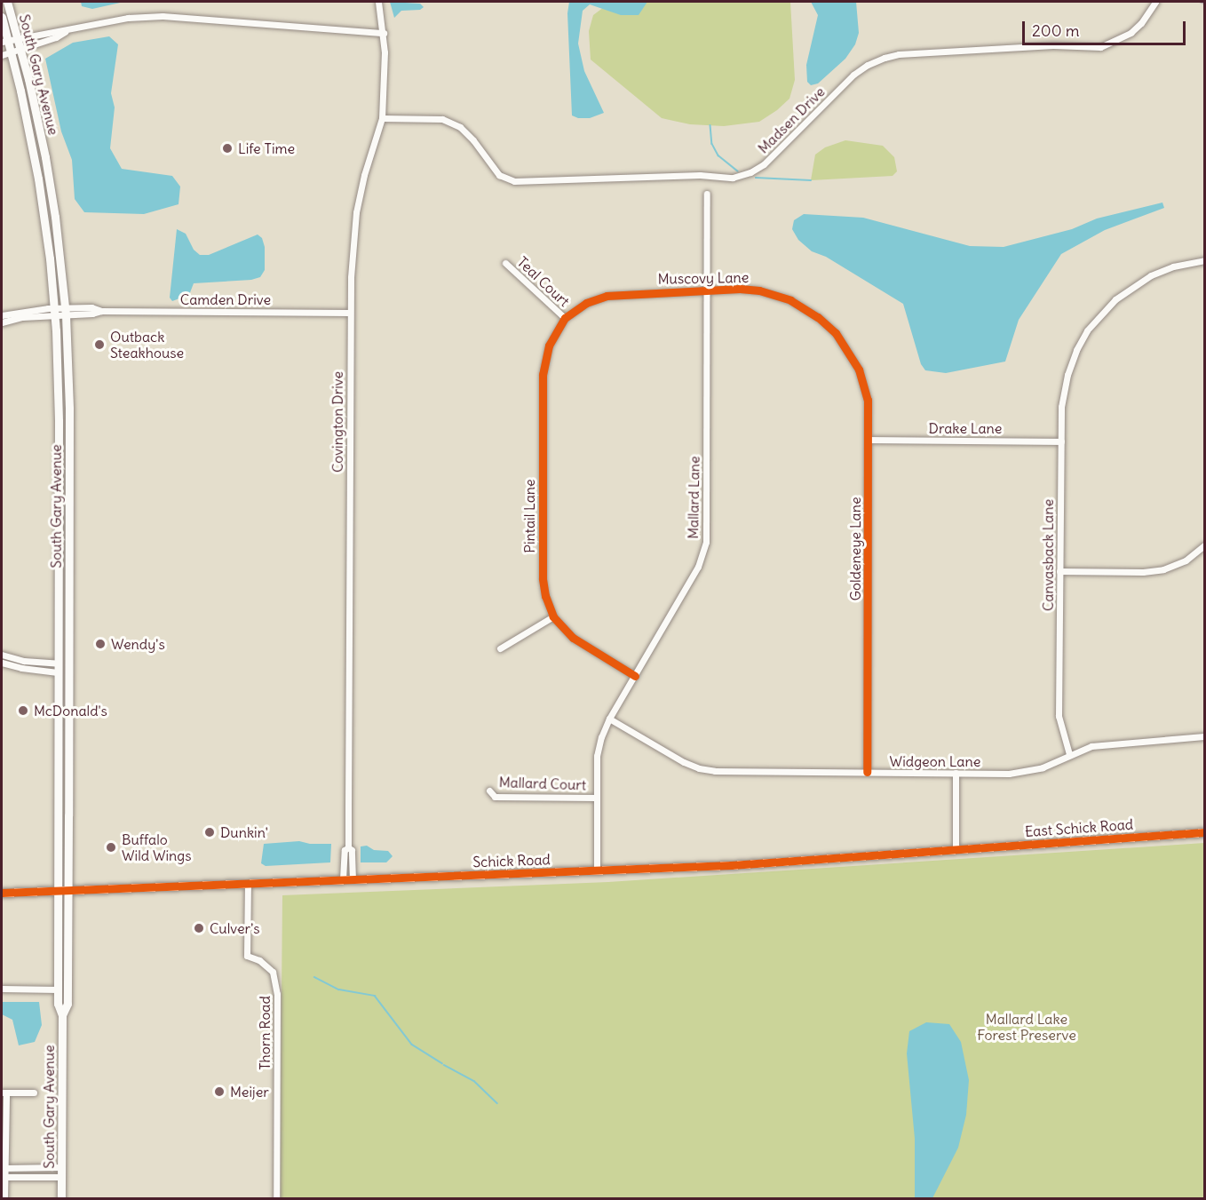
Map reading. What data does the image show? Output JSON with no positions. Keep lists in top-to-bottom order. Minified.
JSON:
{"streets":{"main road":["South Gary Avenue","East Schick Road","Schick Road"],"street":["Madsen Drive","Muscovy Lane","Teal Court","Camden Drive","Covington Drive","Drake Lane","Mallard Lane","Pintail Lane","Goldeneye Lane","Canvasback Lane","Widgeon Lane","Mallard Court","Thorn Road"]},"crossings":[["South Gary Avenue","Camden Drive"],["South Gary Avenue","Schick Road"],["Madsen Drive","Covington Drive"],["Muscovy Lane","Teal Court"],["Muscovy Lane","Mallard Lane"],["Muscovy Lane","Pintail Lane"],["Muscovy Lane","Goldeneye Lane"],["Teal Court","Pintail Lane"],["Camden Drive","Covington Drive"],["Covington Drive","Schick Road"],["Drake Lane","Goldeneye Lane"],["Drake Lane","Canvasback Lane"],["Mallard Lane","Pintail Lane"],["Mallard Lane","Widgeon Lane"],["Mallard Lane","Mallard Court"],["Mallard Lane","Schick Road"],["Goldeneye Lane","Widgeon Lane"],["Canvasback Lane","Widgeon Lane"],["East Schick Road","Schick Road"],["Schick Road","Thorn Road"]],"parks":["Mallard Lake Forest Preserve"],"places":["Life Time","Outback Steakhouse","Wendy's","McDonald's","Dunkin'","Buffalo Wild Wings","Culver's","Meijer"],"scale_bar":"200 m"}
